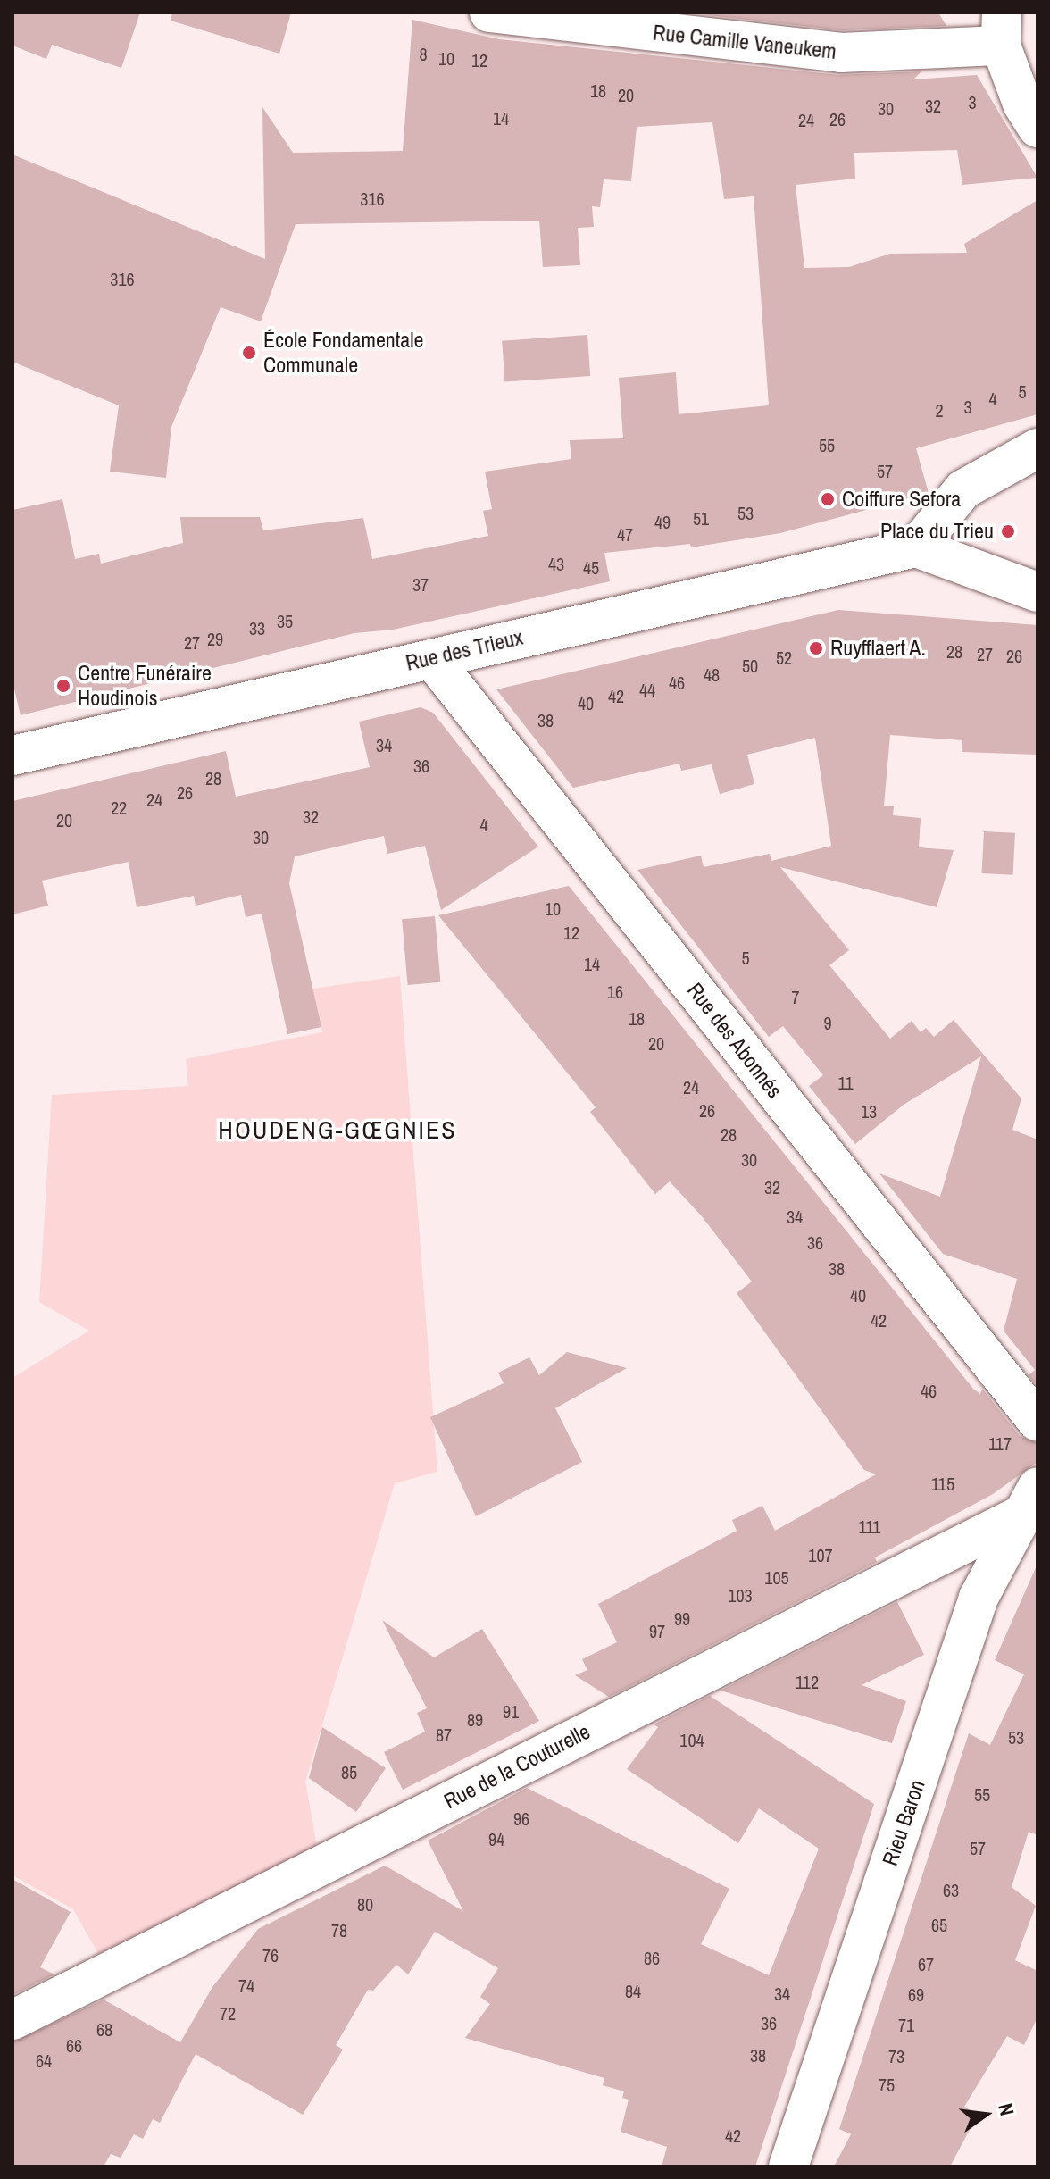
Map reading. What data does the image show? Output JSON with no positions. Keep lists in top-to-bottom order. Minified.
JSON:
{"streets":{"street":["Rue Camille Vaneukem","Rue des Trieux","Rue des Abonnés","Rue de la Couturelle","Rieu Baron"]},"crossings":[["Rue des Trieux","Rue des Abonnés"],["Rue de la Couturelle","Rieu Baron"]],"districts":["HOUDENG-GŒGNIES"],"places":["École Fondamentale Communale","Coiffure Sefora","Place du Trieu","Ruyfflaert A.","Centre Funéraire Houdinois"],"house_numbers":["8","10","12","18","20","3","32","30","14","26","24","316","316","5","4","3","2","55","57","53","51","49","47","43","45","37","35","33","29","27","28","27","26","52","50","48","46","44","42","40","38","34","36","28","26","24","22","32","20","4","30","10","12","5","14","16","7","18","9","20","11","24","26","13","28","30","32","34","36","38","40","42","46","117","115","111","107","105","103","99","97","112","91","89","87","53","104","85","55","96","94","57","63","80","65","78","76","86","67","74","84","34","69","72","36","71","68","66","38","73","64","75","42"],"north":"right"}
